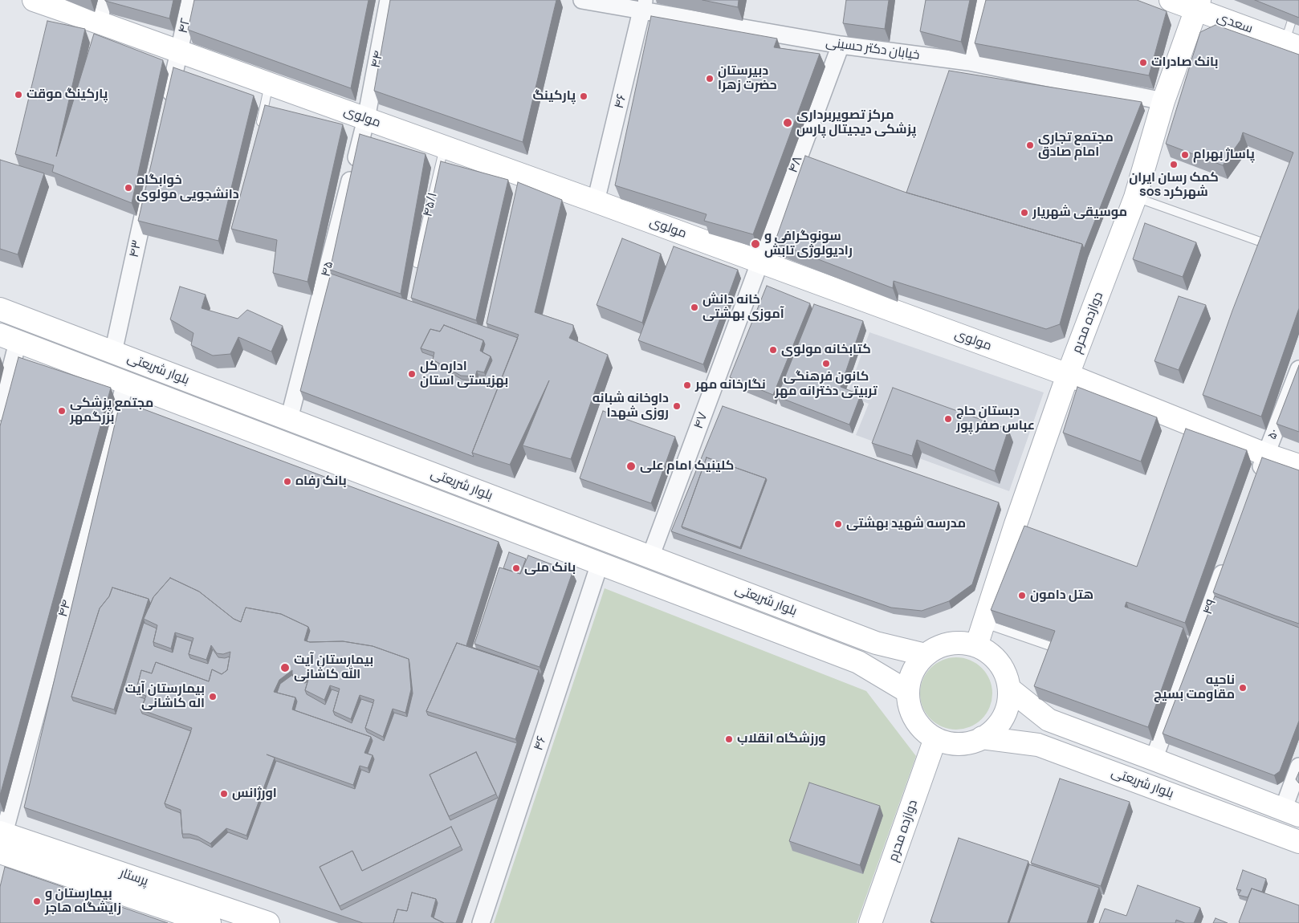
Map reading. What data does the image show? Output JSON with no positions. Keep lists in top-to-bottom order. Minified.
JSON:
{"streets":{"main road":["سعدی","مولوی","دوازده محرم","بلوار شریعتی","پرستار"],"street":["۴۲","خیابان دکتر حسینی","۴۴","۴۶","۴۸","۴۳","۴۵","۴۷","۵۰","۴۹"],"lane":["۴۵/۱"]},"crossings":[["سعدی","دوازده محرم"],["۴۲","مولوی"],["خیابان دکتر حسینی","۴۶"],["خیابان دکتر حسینی","۴۸"],["خیابان دکتر حسینی","دوازده محرم"],["۴۴","مولوی"],["۴۴","۴۵"],["۴۴","بلوار شریعتی"],["۴۴","پرستار"],["۴۶","مولوی"],["۴۶","بلوار شریعتی"],["مولوی","۴۸"],["مولوی","۴۵/۱"],["مولوی","۴۵"],["مولوی","دوازده محرم"],["مولوی","۴۷"],["مولوی","۵۰"],["۴۸","۴۷"],["۴۳","بلوار شریعتی"],["۴۵","بلوار شریعتی"],["دوازده محرم","بلوار شریعتی"],["بلوار شریعتی","۴۷"],["بلوار شریعتی","۴۹"]],"places":["بانک صادرات","دبیرستان حضرت زهرا","پارکینگ موقت","پارکینگ","مرکز تصویربرداری پزشکی دیجیتال پارس","مجتمع تجاری امام صادق","پاساژ بهرام","کمک رسان ایران sos شهرکرد","خوابگاه دانشجویی مولوی","موسیقی شهریار","سونوگرافی و رادیولوژی تابش","خانه دانش آموزی بهشتی","کتابخانه مولوی","کانون فرهنگی تربیتی دخترانه مهر","اداره کل بهزیستی استان","نگارخانه مهر","داوخانه شبانه روزی شهدا","مجتمع پزشکی بزرگمهر","دبستان حاج عباس صفر پور","کلینیک امام علی","بانک رفاه","مدرسه شهید بهشتی","بانک ملی","هتل دامون","بیمارستان آیت الله کاشانی","ناحیه مقاومت بسیج","بیمارستان آیت اله کاشانی","ورزشگاه انقلاب","اورژانس","بیمارستان و زایشگاه هاجر"]}
